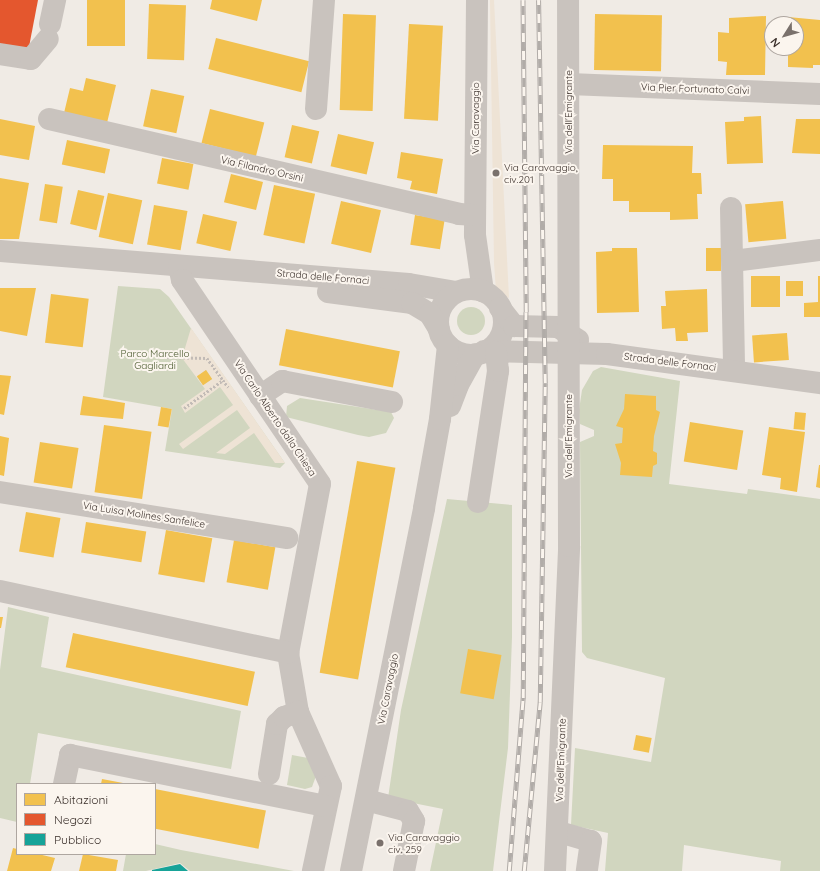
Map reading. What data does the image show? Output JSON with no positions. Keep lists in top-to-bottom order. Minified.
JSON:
{"streets":{"street":["Via Pier Fortunato Calvi","Via dell'Emigrante","Via Caravaggio","Via Filandro Orsini","Strada delle Fornaci","Via Carlo Alberto dalla Chiesa","Via Luisa Molines Sanfelice"]},"crossings":[["Via Pier Fortunato Calvi","Via dell'Emigrante"],["Via dell'Emigrante","Strada delle Fornaci"],["Via Caravaggio","Via Filandro Orsini"],["Via Caravaggio","Strada delle Fornaci"],["Strada delle Fornaci","Via Carlo Alberto dalla Chiesa"]],"parks":["Parco Marcello Gagliardi"],"places":["Via Caravaggio, civ.201","Via Caravaggio civ. 259"],"legend":["Abitazioni","Negozi","Pubblico"],"north":"bottom left"}
